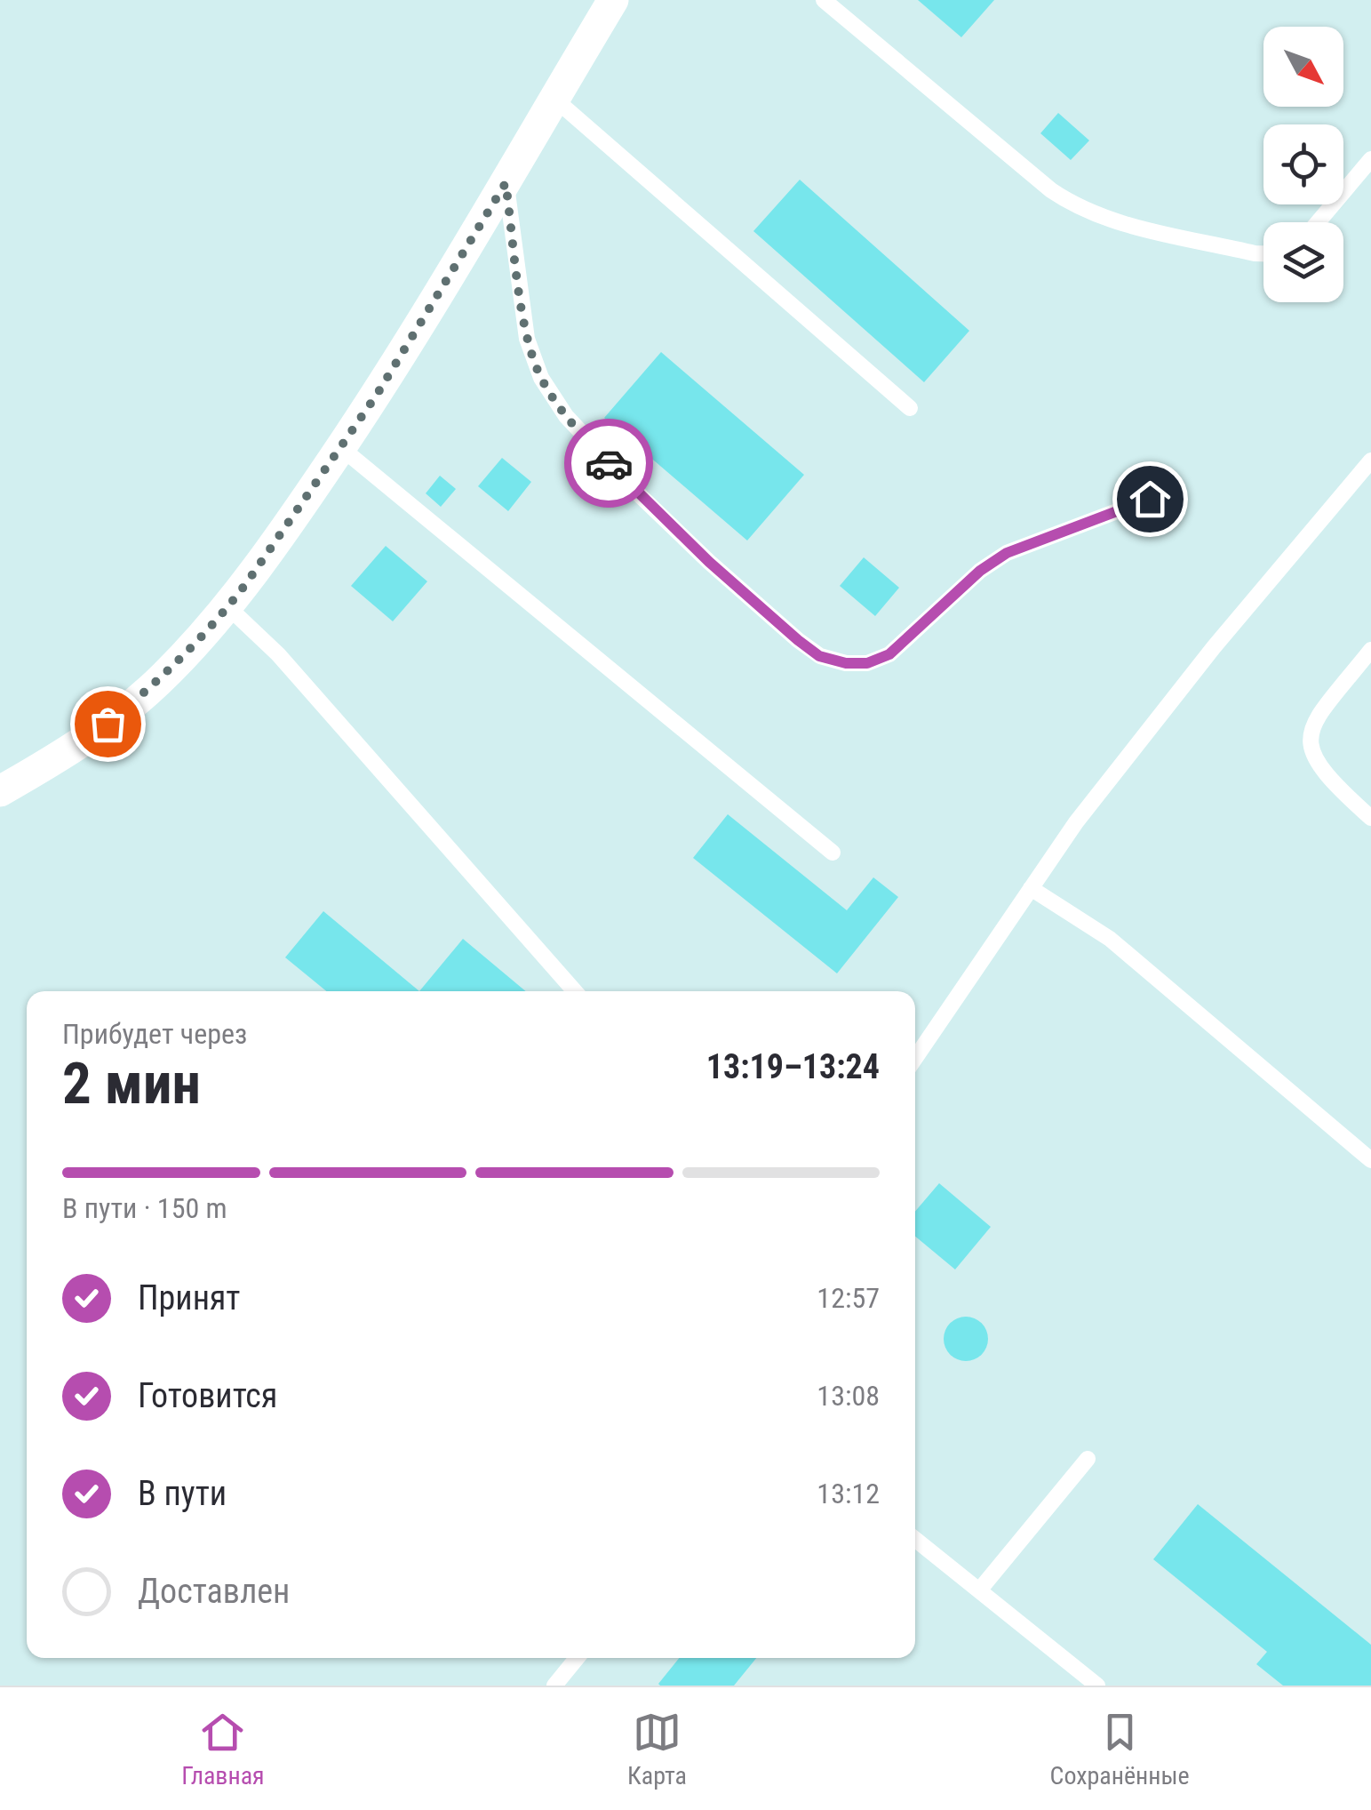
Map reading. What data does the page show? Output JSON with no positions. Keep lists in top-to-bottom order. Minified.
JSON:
{"north":"bottom right","page":{"heading":["2 мин","Прибудет через","13:19–13:24"],"bar":"В пути · 150 m","list":[["Принят","12:57"],["Готовится","13:08"],["В пути","13:12"],"Доставлен"],"tabs":["Главная","Карта","Сохранённые"]}}
